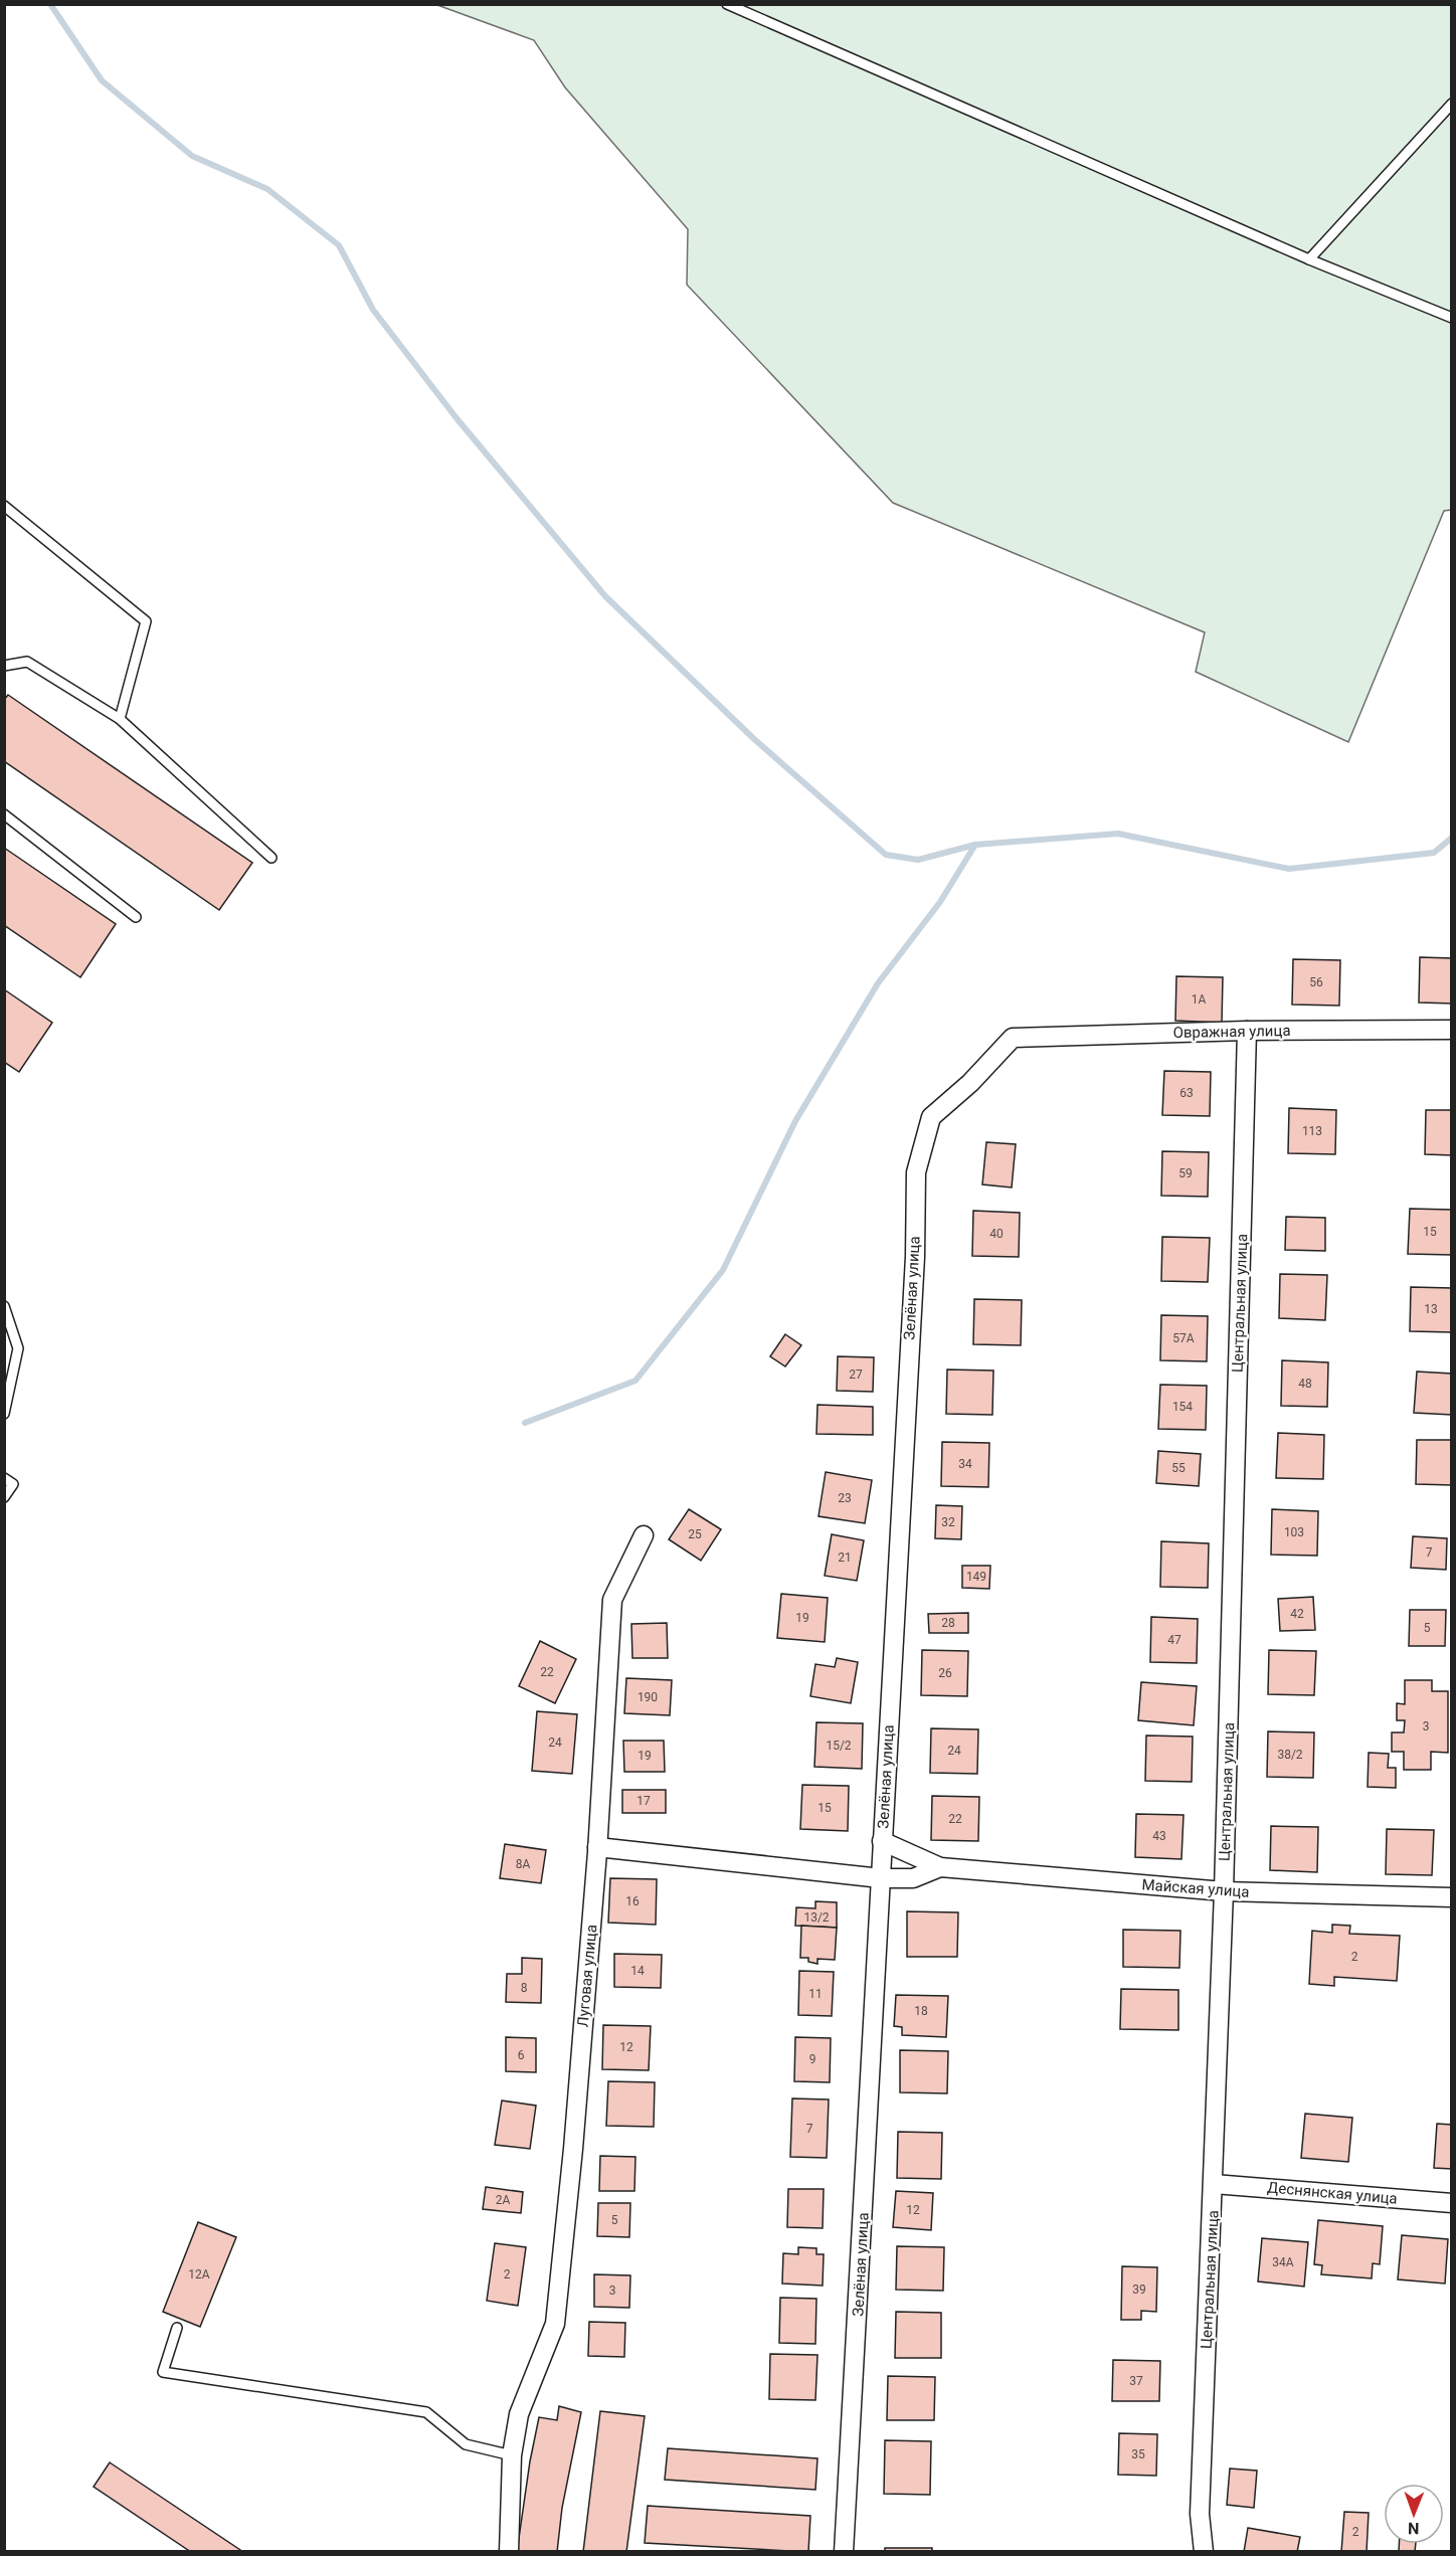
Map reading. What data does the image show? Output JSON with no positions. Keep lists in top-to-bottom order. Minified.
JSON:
{"streets":{"street":["Овражная улица","Зелёная улица","Центральная улица","Майская улица","Луговая улица","Деснянская улица"]},"crossings":[["Овражная улица","Зелёная улица"],["Овражная улица","Центральная улица"],["Центральная улица","Майская улица"],["Центральная улица","Деснянская улица"]],"house_numbers":["56","1А","63","113","59","15","40","13","57А","27","48","154","34","55","23","32","103","25","7","21","149","42","19","28","5","47","22","26","190","3","24","15/2","24","38/2","19","17","15","22","43","8А","16","13/2","2","14","8","11","18","12","6","9","7","2А","12","5","34А","12А","2","39","3","37","35","2"],"north":"bottom"}
